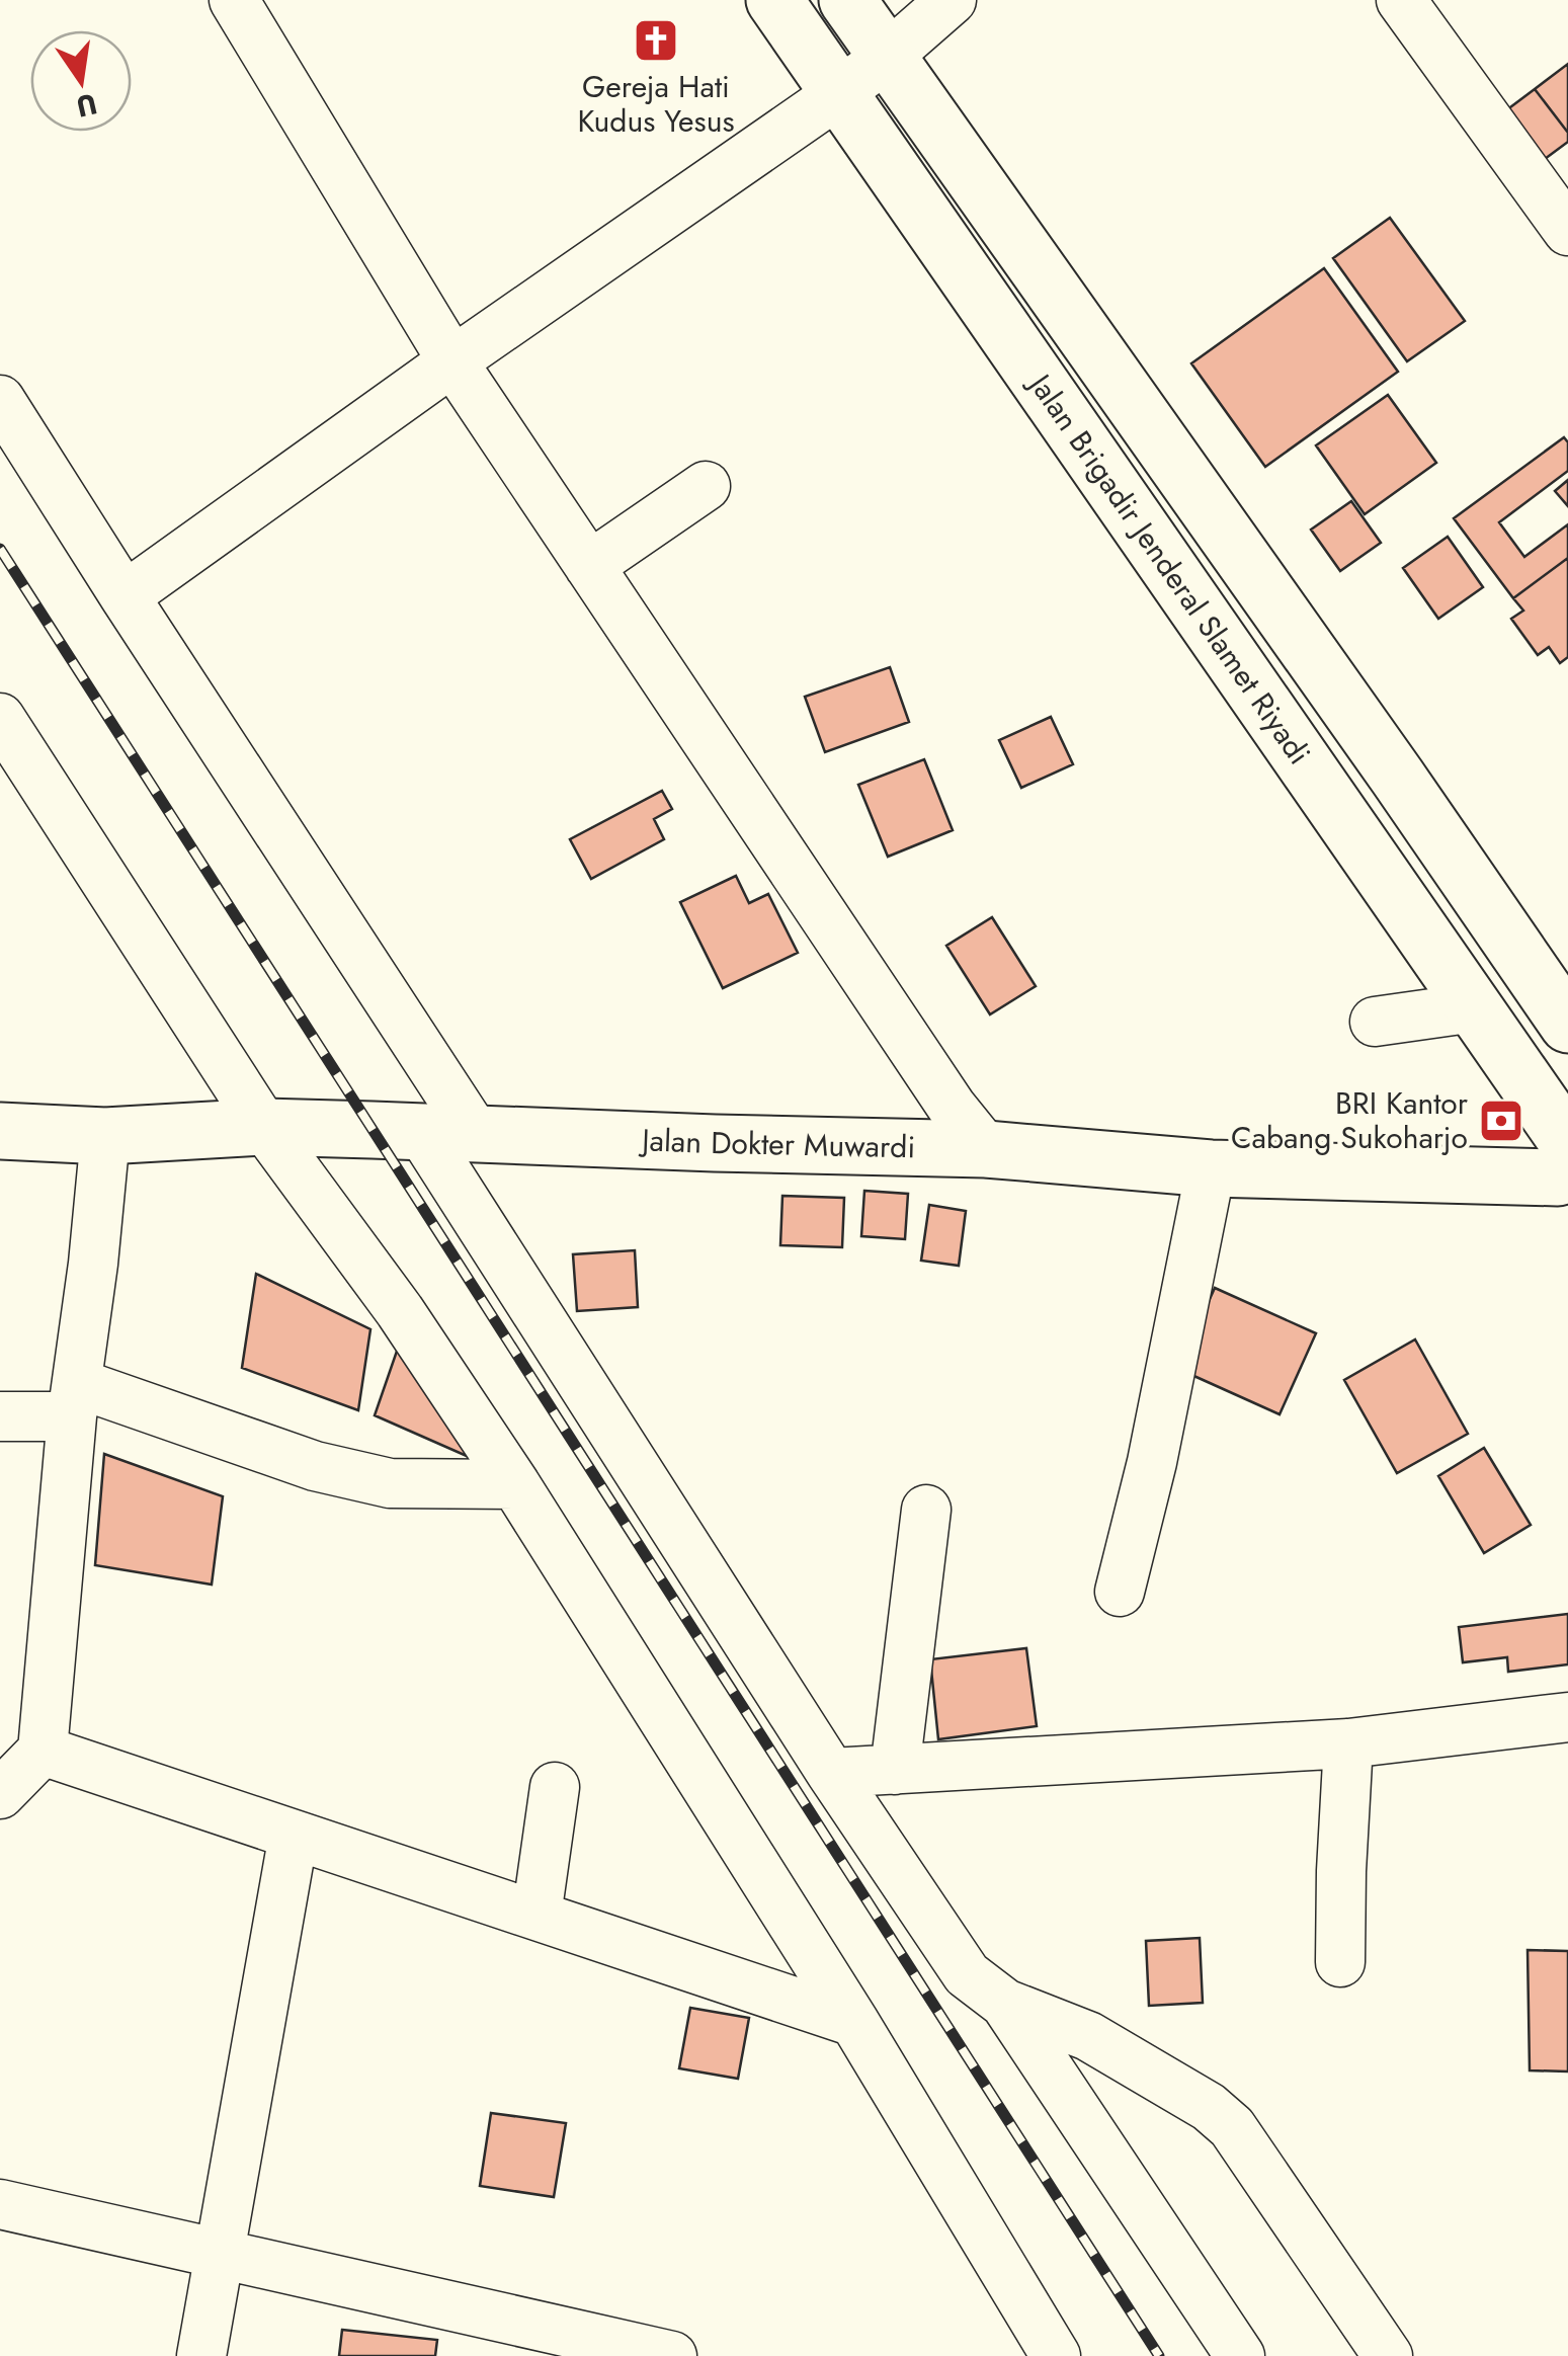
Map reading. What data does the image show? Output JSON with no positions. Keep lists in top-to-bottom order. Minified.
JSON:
{"streets":{"main road":["Jalan Brigadir Jenderal Slamet Riyadi","Jalan Dokter Muwardi"]},"crossings":[["Jalan Brigadir Jenderal Slamet Riyadi","Jalan Dokter Muwardi"]],"places":{"church":["Gereja Hati Kudus Yesus"],"bank":["BRI Kantor Cabang Sukoharjo"]},"north":"bottom"}
